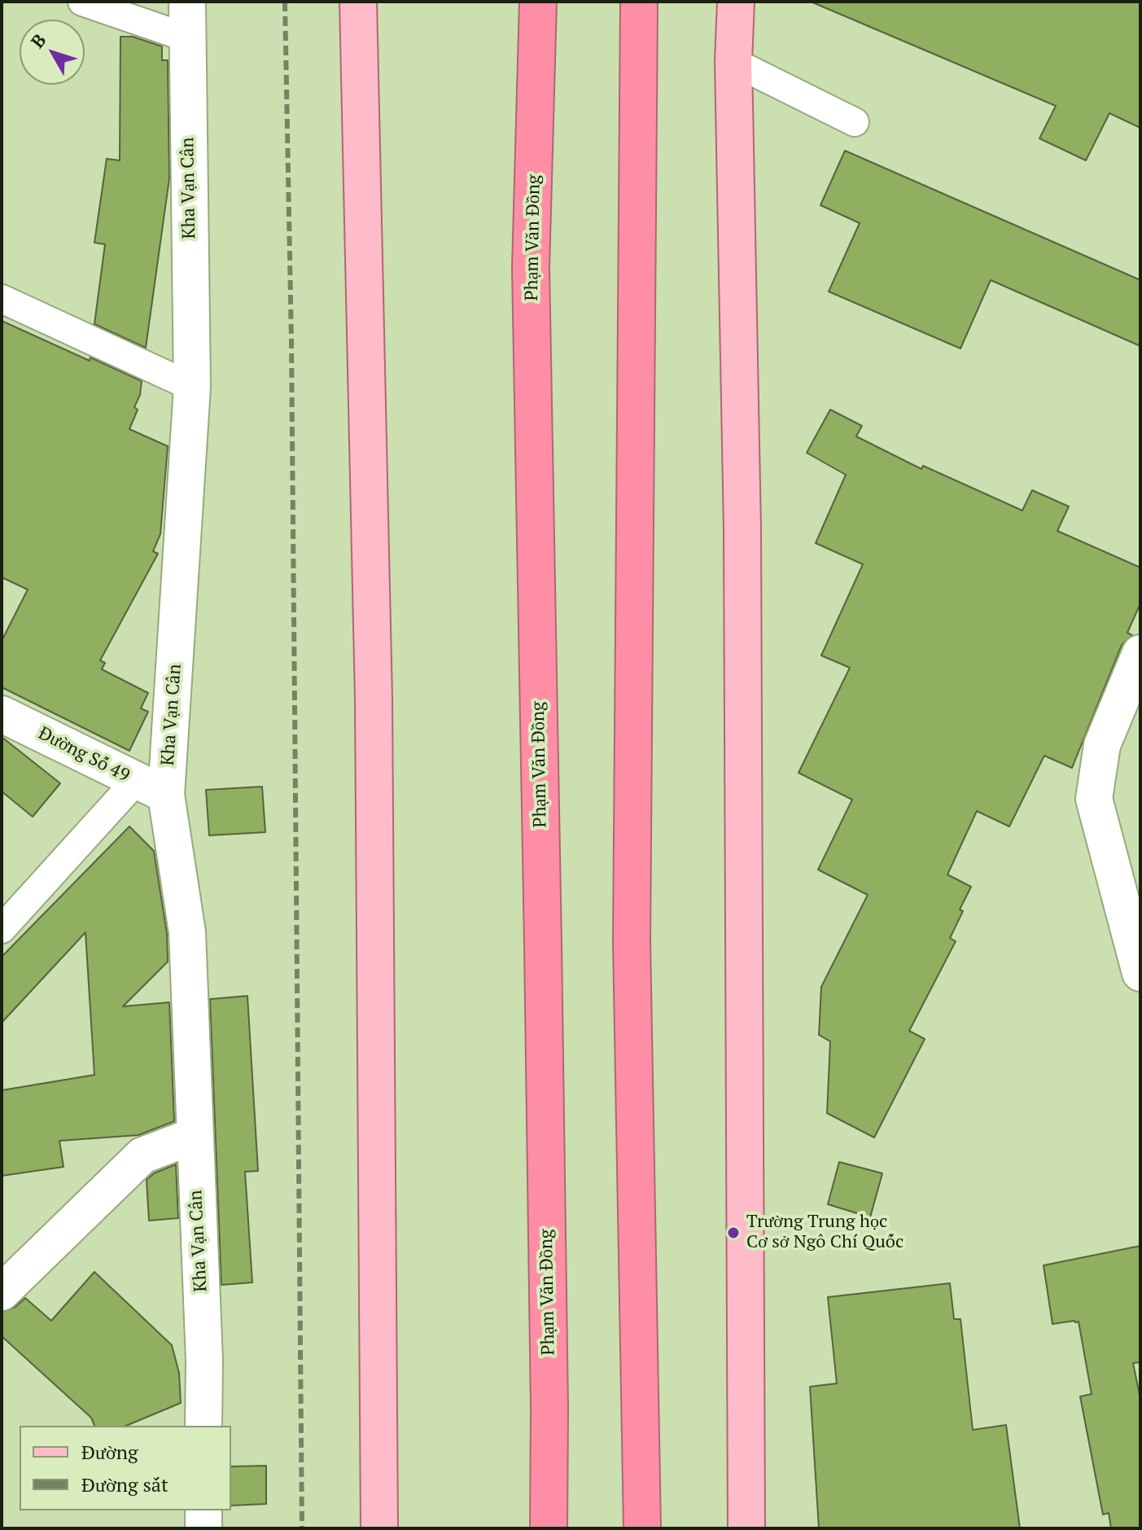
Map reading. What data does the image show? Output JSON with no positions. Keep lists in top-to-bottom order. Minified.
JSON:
{"streets":{"highway":["Phạm Văn Đồng"],"street":["Kha Vạn Cân","Đường Số 49"]},"crossings":[["Kha Vạn Cân","Đường Số 49"]],"places":["Trường Trung học Cơ sở Ngô Chí Quốc"],"legend":["Đường","Đường sắt"],"north":"top left"}
